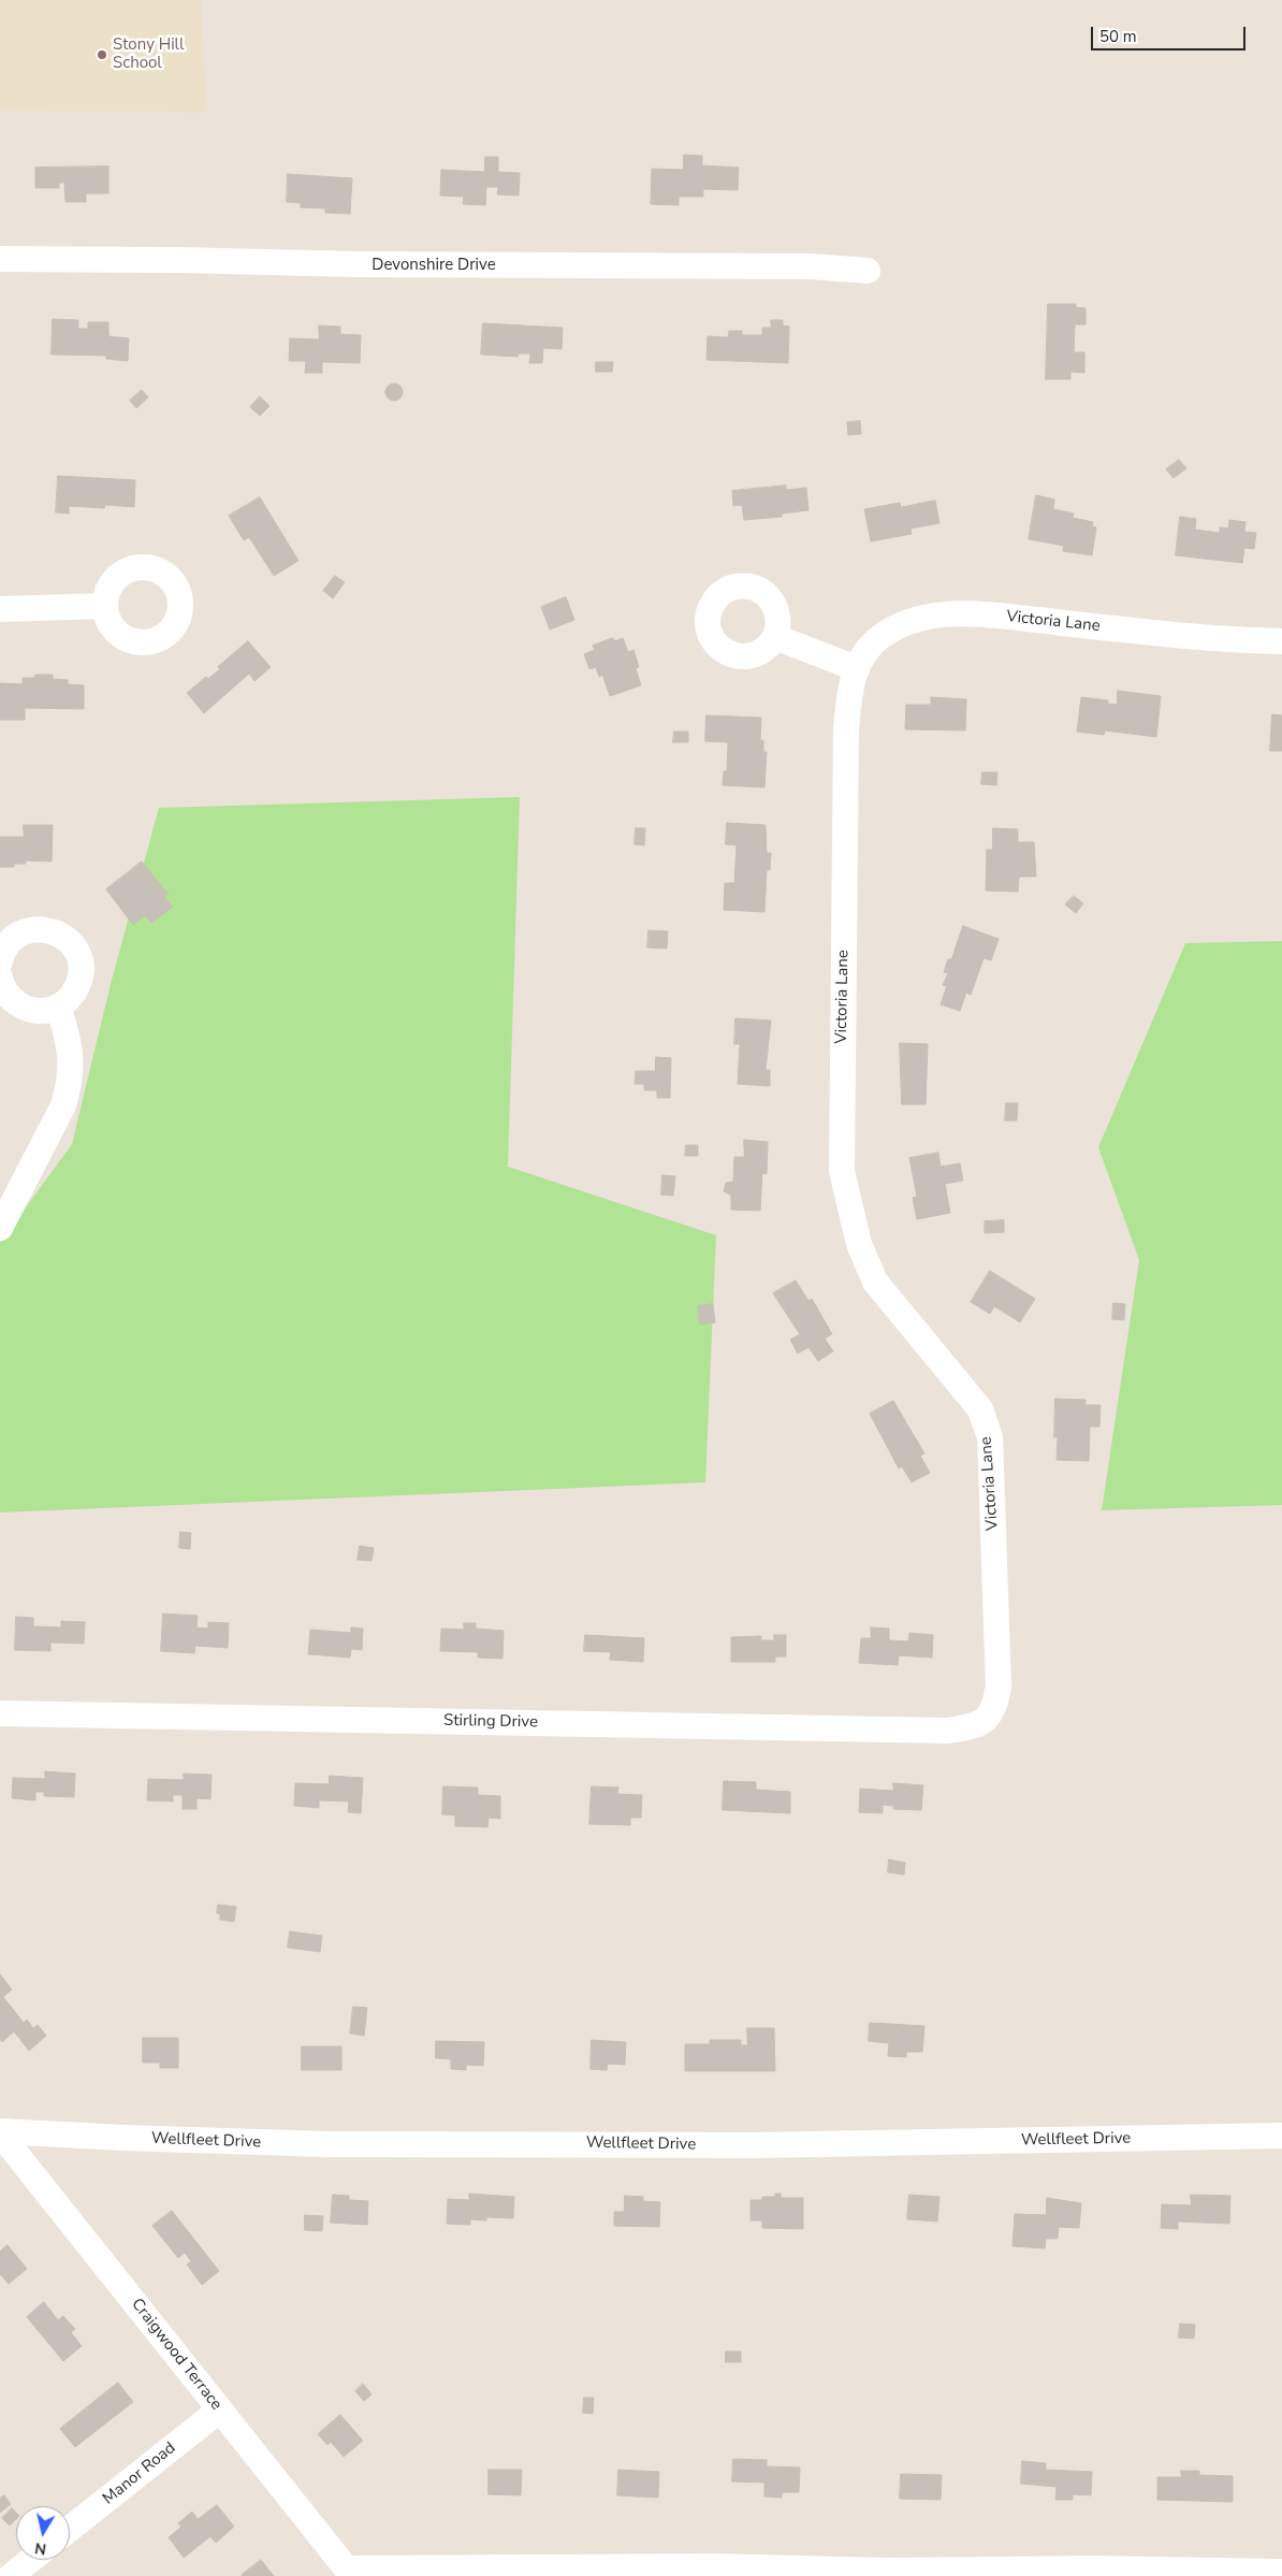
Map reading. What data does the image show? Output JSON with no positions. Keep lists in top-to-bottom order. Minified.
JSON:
{"streets":{"street":["Devonshire Drive","Victoria Lane","Stirling Drive","Wellfleet Drive","Craigwood Terrace","Manor Road"]},"crossings":[["Victoria Lane","Stirling Drive"],["Wellfleet Drive","Craigwood Terrace"],["Craigwood Terrace","Manor Road"]],"places":["Stony Hill School"],"scale_bar":"50 m","north":"bottom"}
